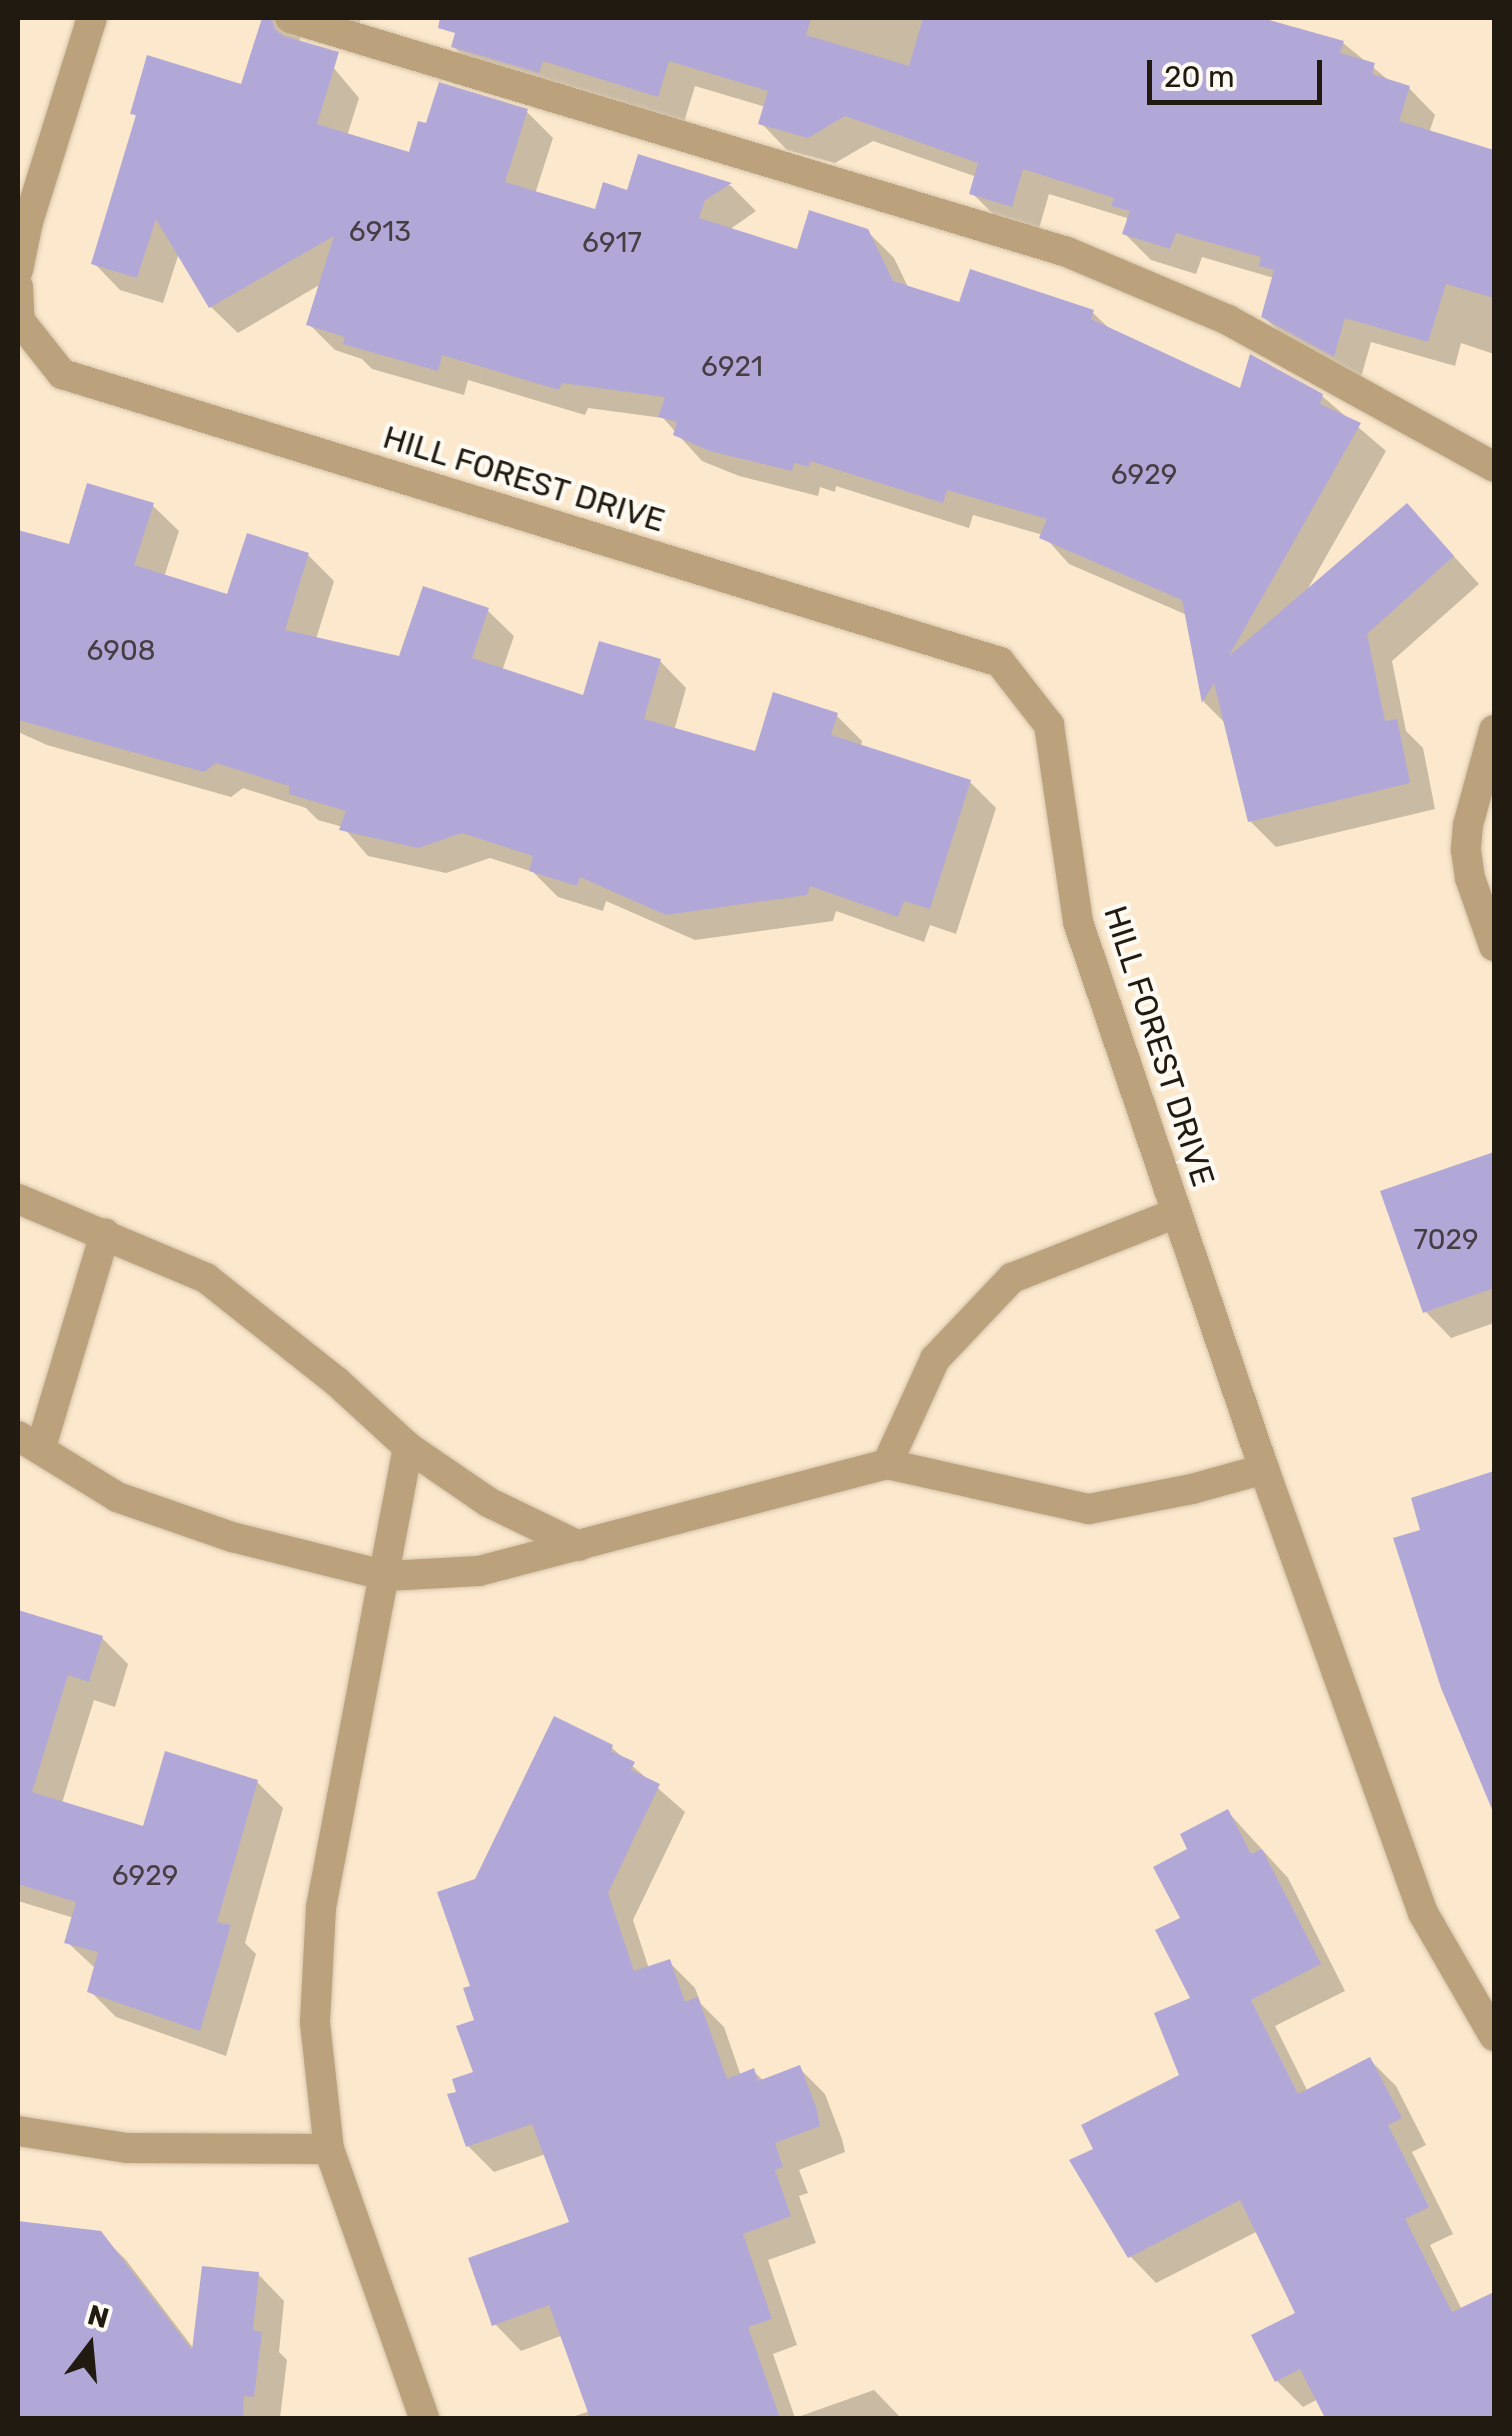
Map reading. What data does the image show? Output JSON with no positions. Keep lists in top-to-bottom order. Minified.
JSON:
{"streets":{"street":["HILL FOREST DRIVE"]},"house_numbers":["6913","6917","6921","6929","6908","7029","6929"],"scale_bar":"20 m","north":"top"}
